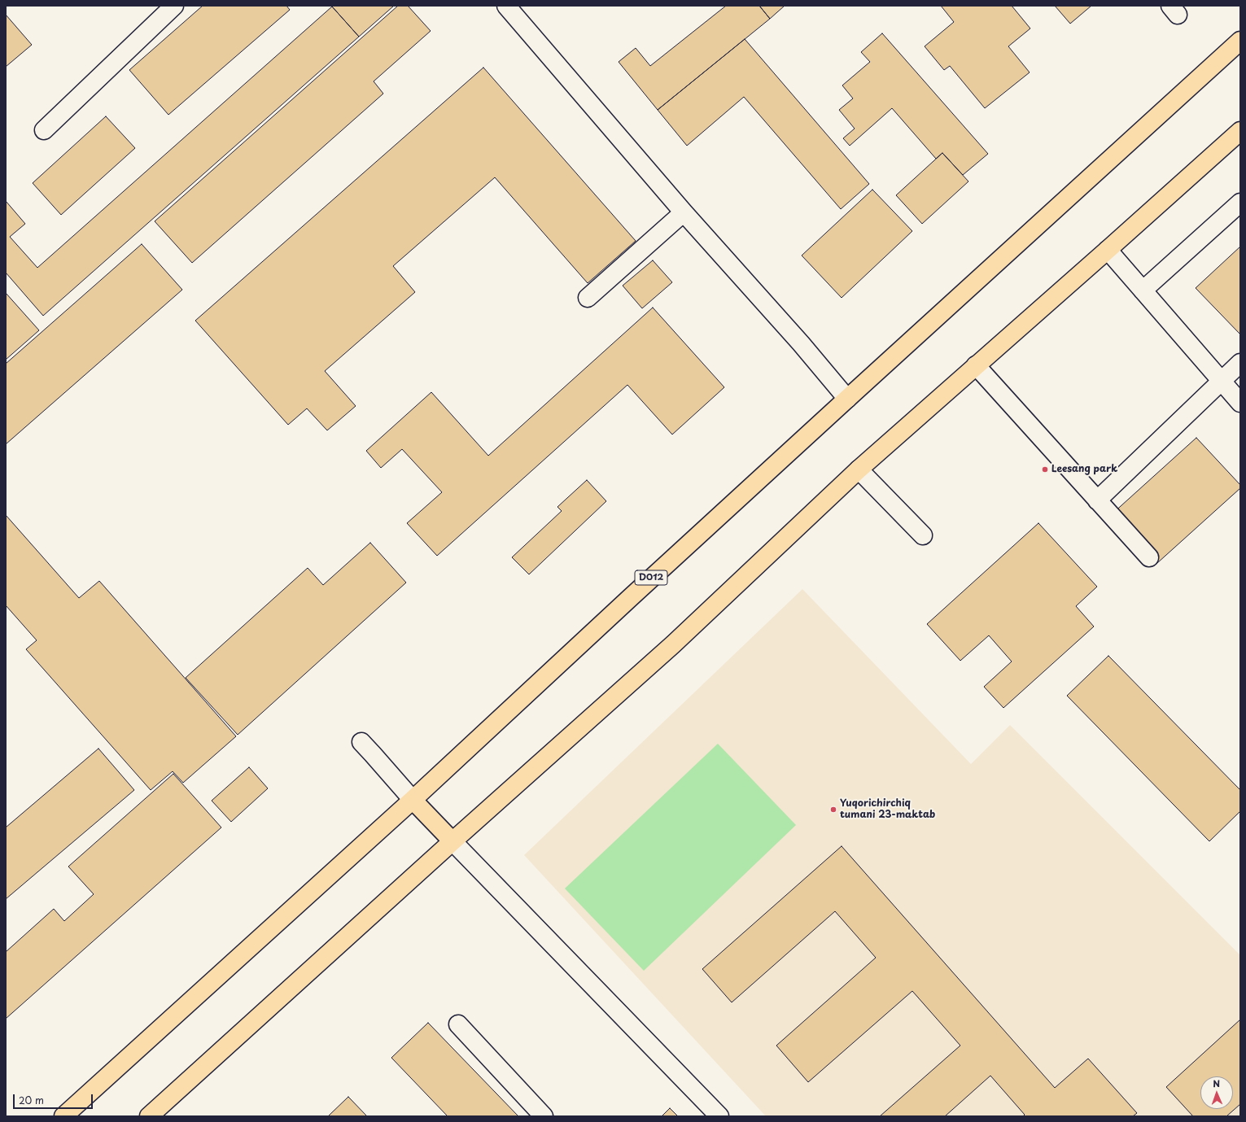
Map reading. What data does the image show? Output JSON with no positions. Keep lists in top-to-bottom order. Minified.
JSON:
{"streets":{"highway":["D012"]},"places":["Leesang park","Yuqorichirchiq tumani 23-maktab"],"scale_bar":"20 m","north":"top"}
